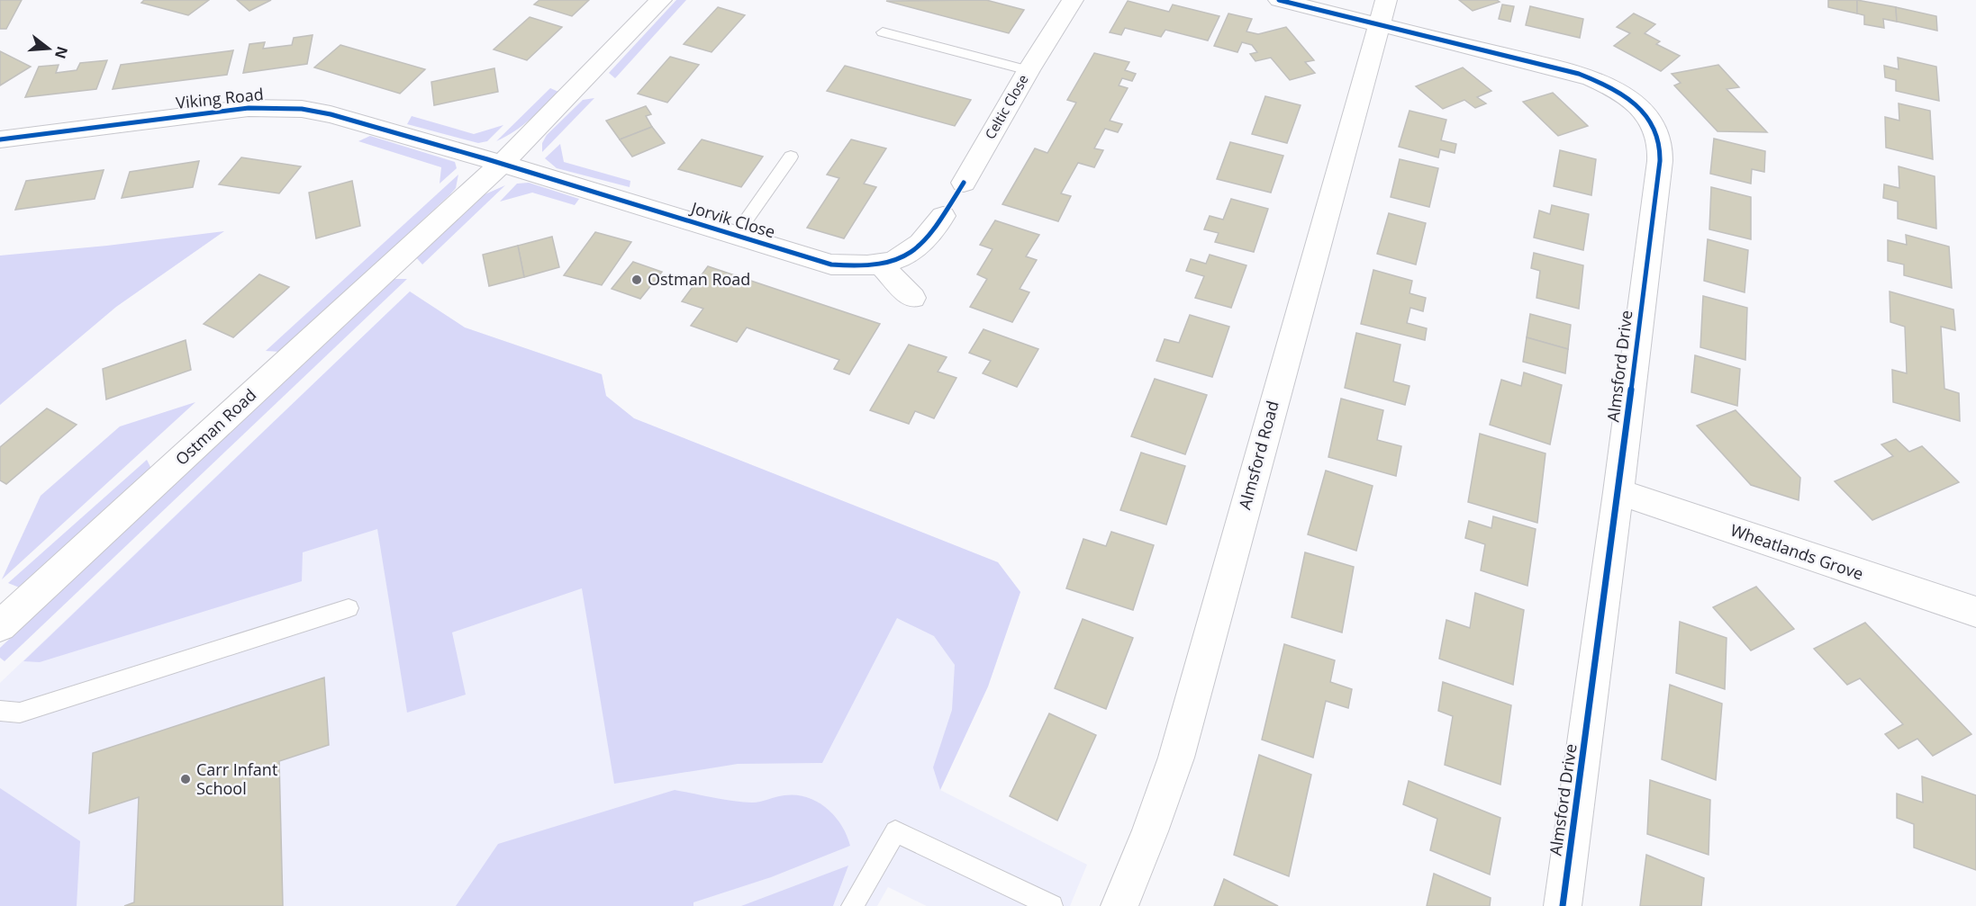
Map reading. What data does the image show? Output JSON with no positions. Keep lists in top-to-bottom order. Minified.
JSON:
{"streets":{"street":["Viking Road","Celtic Close","Jorvik Close","Almsford Drive","Ostman Road","Almsford Road","Wheatlands Grove"]},"crossings":[["Viking Road","Jorvik Close"],["Viking Road","Ostman Road"],["Jorvik Close","Ostman Road"],["Almsford Drive","Almsford Road"],["Almsford Drive","Wheatlands Grove"]],"places":["Ostman Road","Carr Infant School"],"north":"right"}
